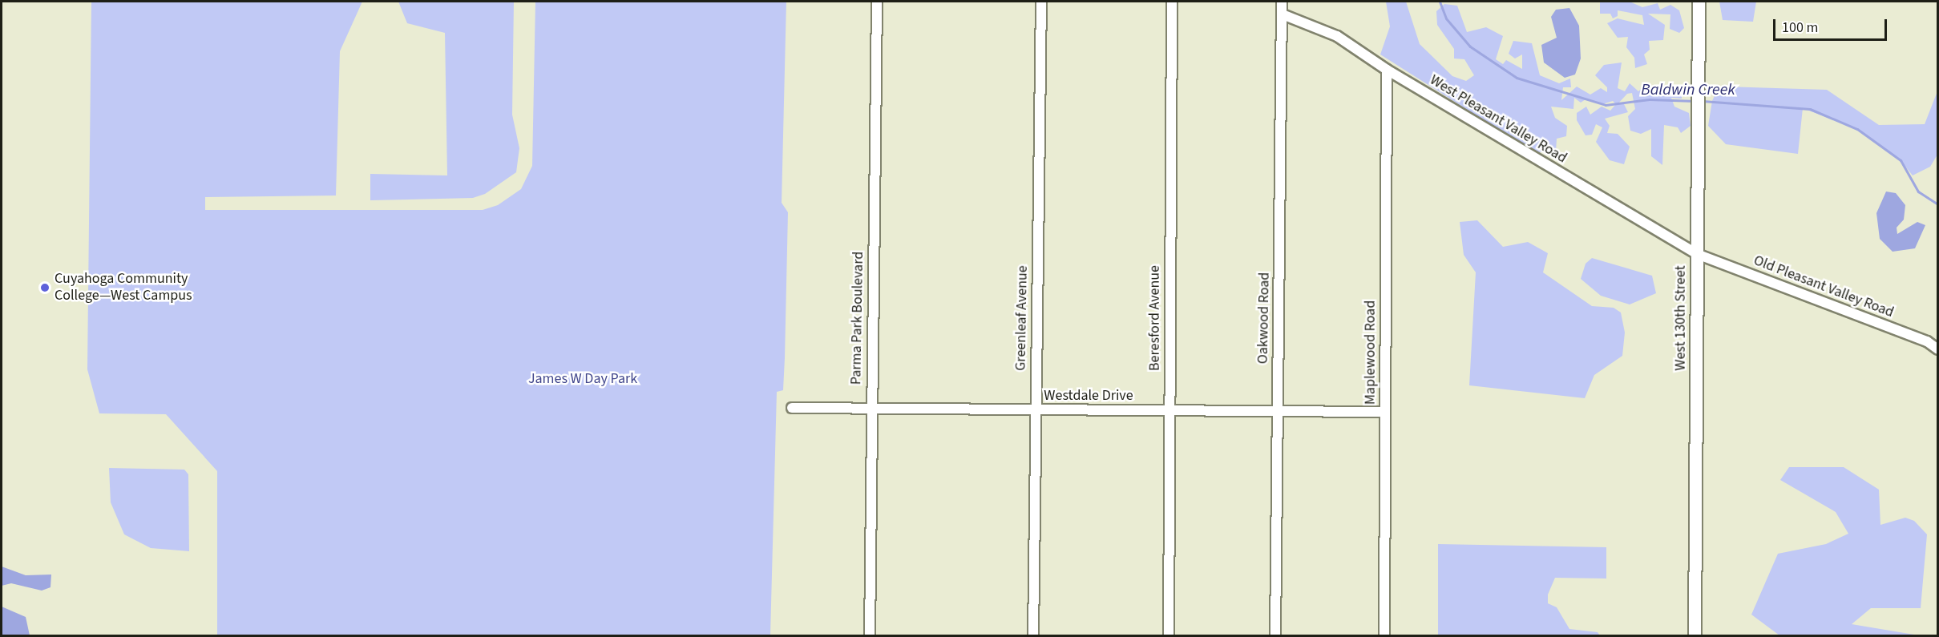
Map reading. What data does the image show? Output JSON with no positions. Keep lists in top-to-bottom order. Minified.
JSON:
{"streets":{"main road":["West 130th Street"],"street":["West Pleasant Valley Road","Old Pleasant Valley Road","Parma Park Boulevard","Greenleaf Avenue","Beresford Avenue","Oakwood Road","Maplewood Road","Westdale Drive"]},"crossings":[["West Pleasant Valley Road","Old Pleasant Valley Road"],["West Pleasant Valley Road","Oakwood Road"],["West Pleasant Valley Road","West 130th Street"],["West Pleasant Valley Road","Maplewood Road"],["Old Pleasant Valley Road","West 130th Street"],["Parma Park Boulevard","Westdale Drive"],["Greenleaf Avenue","Westdale Drive"],["Beresford Avenue","Westdale Drive"],["Oakwood Road","Westdale Drive"],["Maplewood Road","Westdale Drive"]],"water":["Baldwin Creek"],"parks":["James W Day Park"],"places":["Cuyahoga Community College—West Campus"],"scale_bar":"100 m"}
